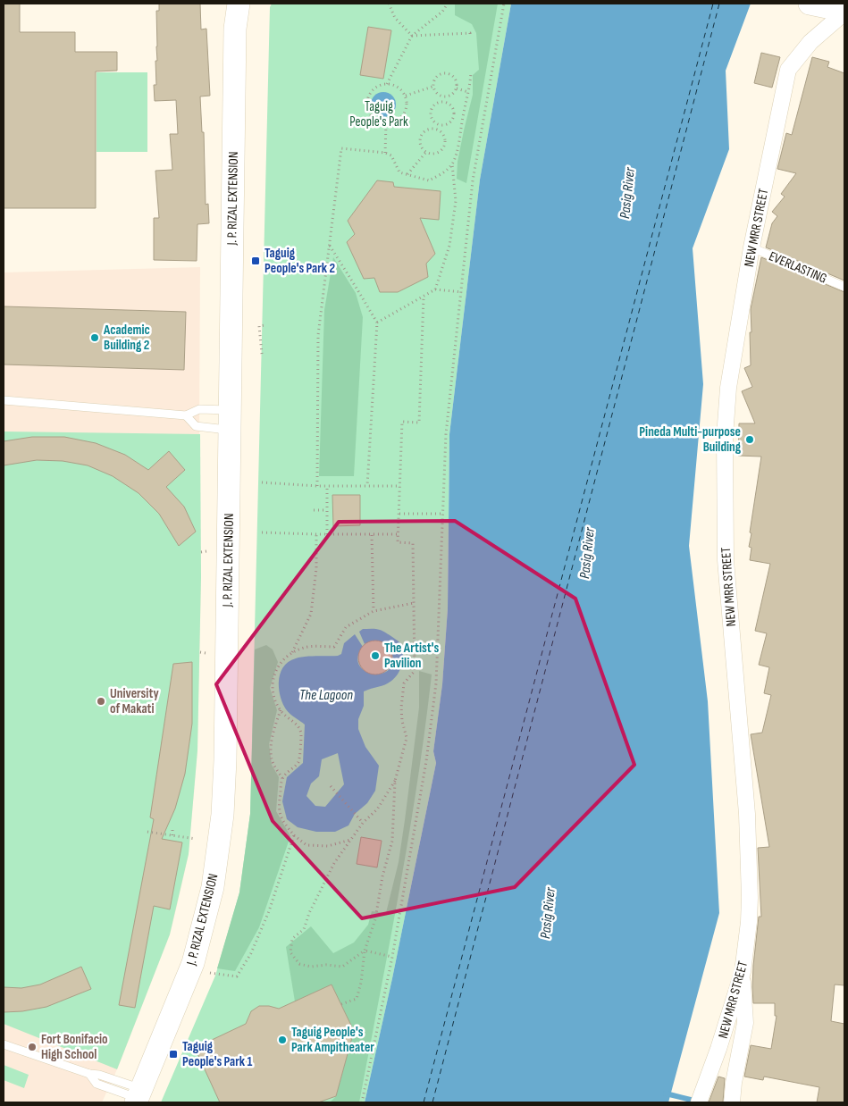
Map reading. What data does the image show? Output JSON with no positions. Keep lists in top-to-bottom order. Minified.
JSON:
{"streets":{"main road":["J. P. RIZAL EXTENSION"],"street":["NEW MRR STREET"],"lane":["EVERLASTING"]},"crossings":[["NEW MRR STREET","EVERLASTING"]],"water":["Pasig River","The Lagoon"],"parks":["Taguig People's Park"],"places":{"transit":["Taguig People's Park 2","Taguig People's Park 1"],"other":["Academic Building 2","Pineda Multi-purpose Building","The Artist's Pavilion","University of Makati","Taguig People's Park Ampitheater","Fort Bonifacio High School"]}}
